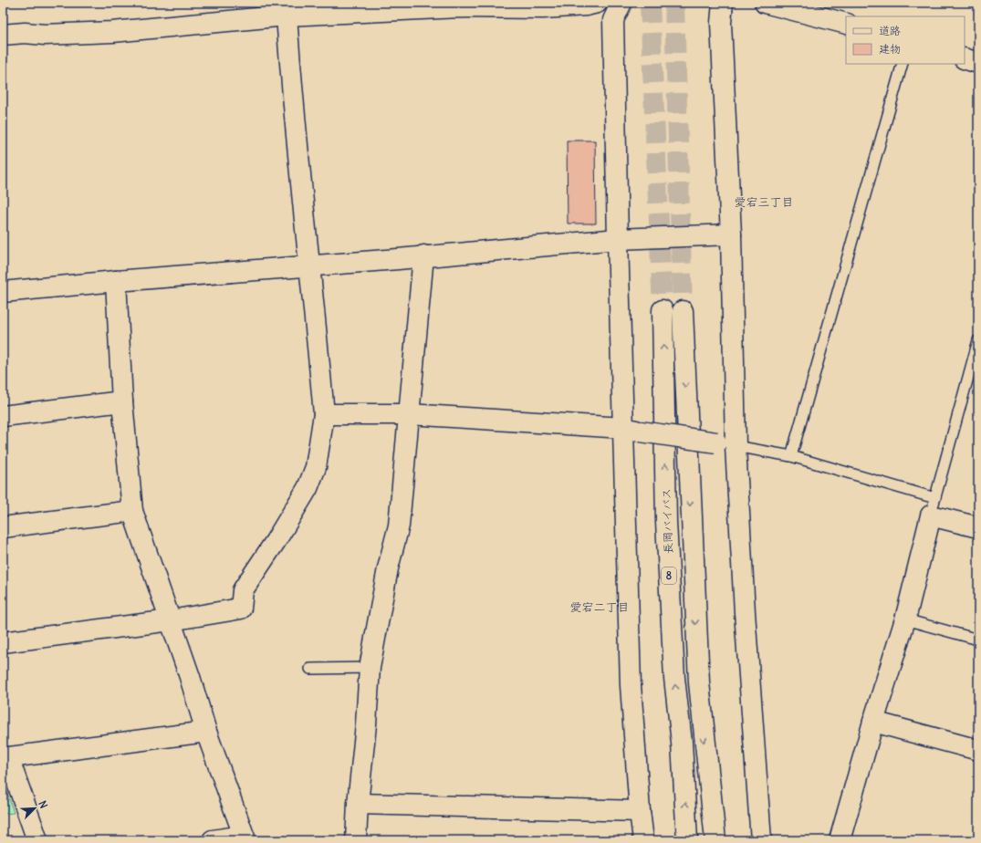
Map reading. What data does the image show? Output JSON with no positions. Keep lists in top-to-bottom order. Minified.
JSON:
{"streets":{"main road":["長岡バイパス","8"]},"districts":["愛宕三丁目","愛宕二丁目"],"legend":["道路","建物"],"north":"top right"}
